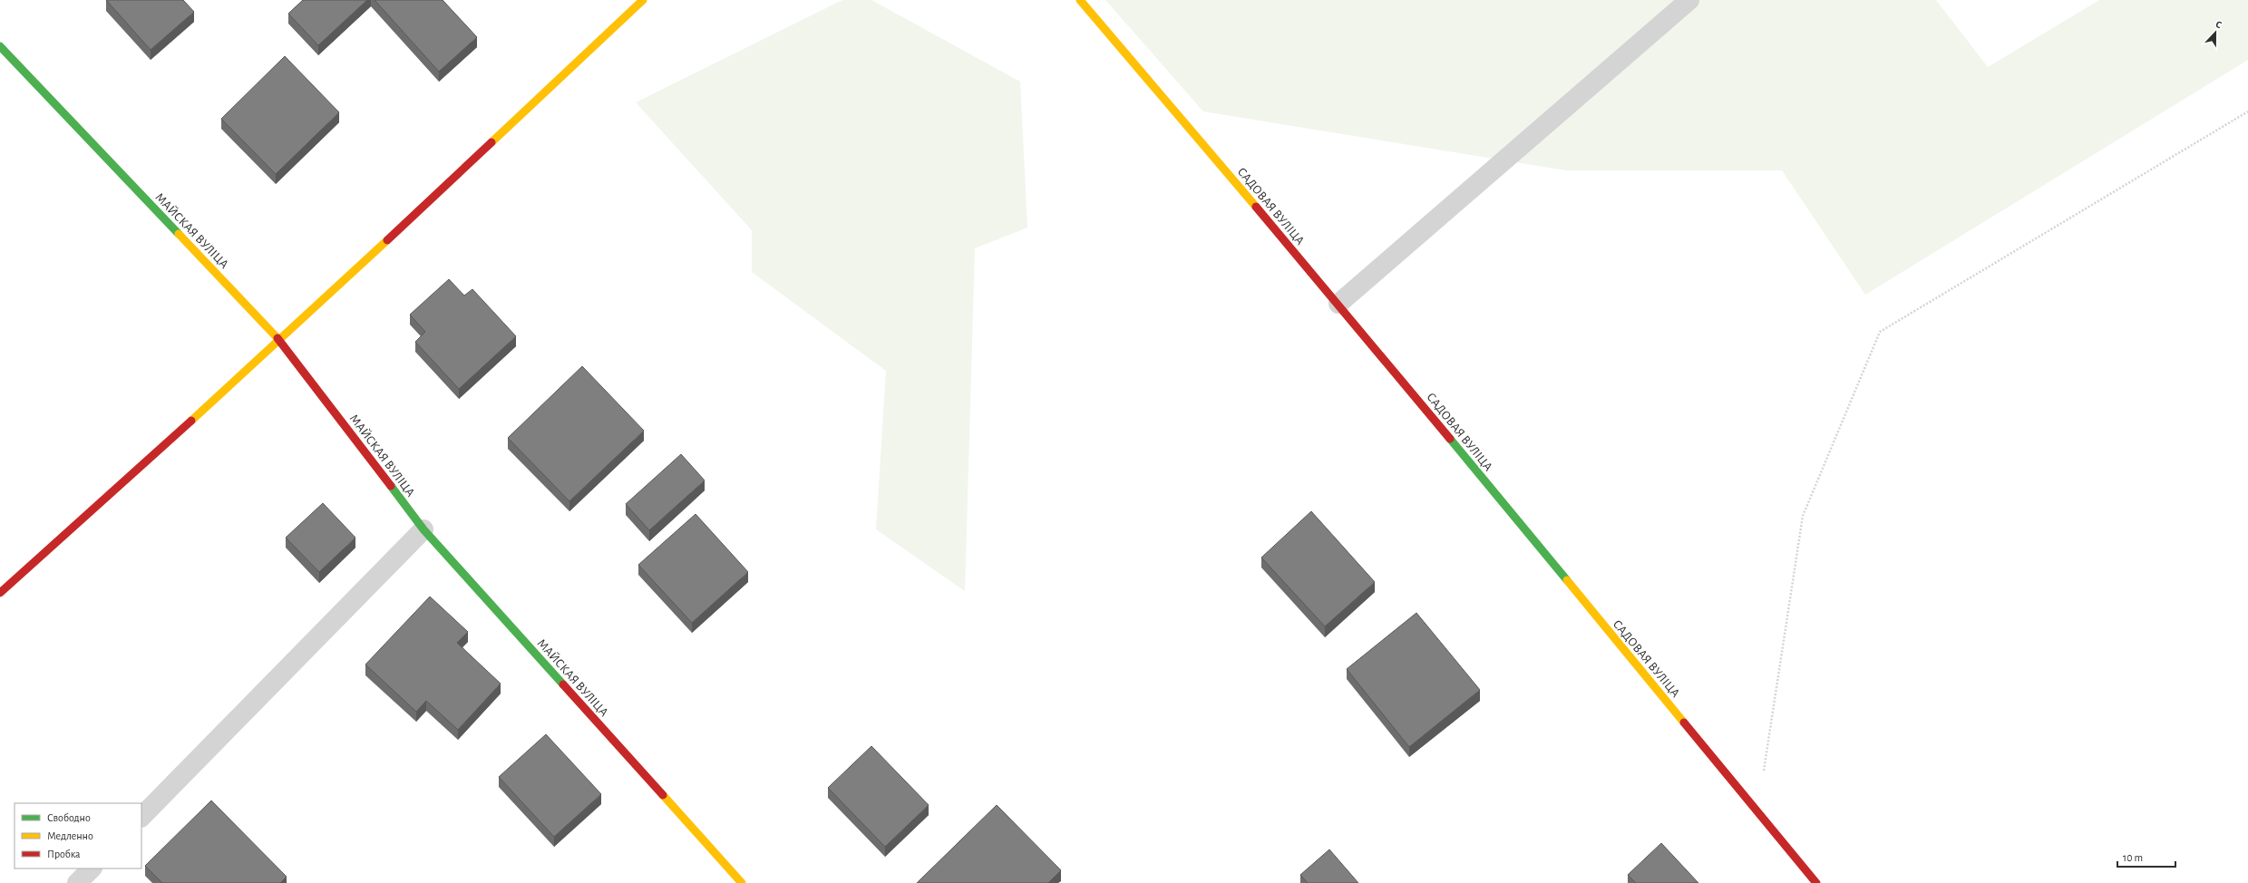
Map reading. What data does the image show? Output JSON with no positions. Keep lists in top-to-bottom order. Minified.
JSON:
{"streets":{"street":["САДОВАЯ ВУЛІЦА","МАЙСКАЯ ВУЛІЦА"]},"legend":["Свободно","Медленно","Пробка"],"scale_bar":"10 m","north":"top"}
